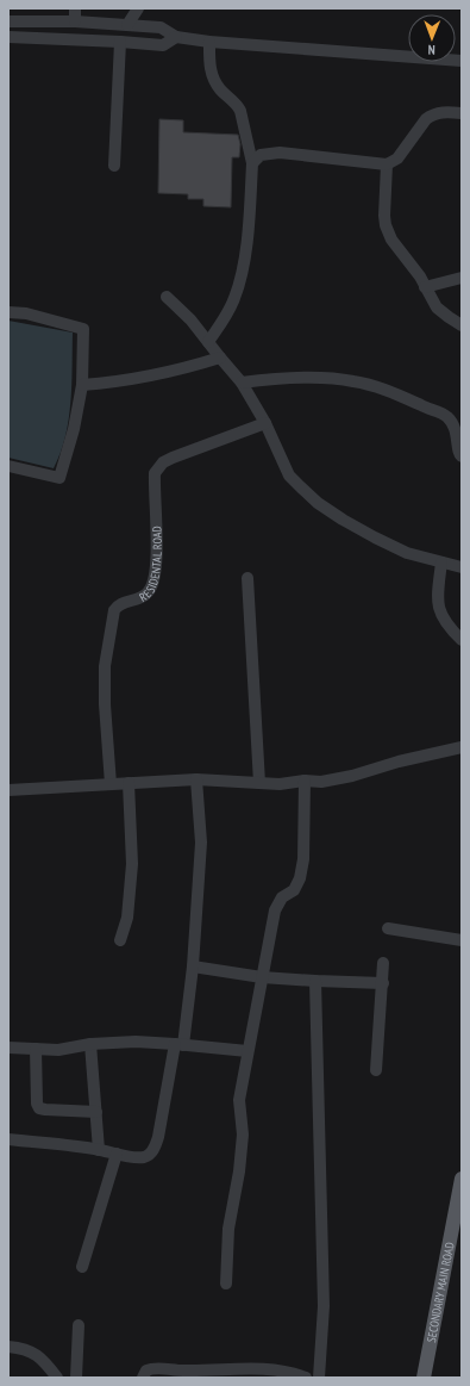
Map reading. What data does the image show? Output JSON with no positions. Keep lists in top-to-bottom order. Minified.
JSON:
{"streets":{"main road":["SECONDARY MAIN ROAD"],"street":["RESIDENTAL ROAD"]},"north":"bottom"}
